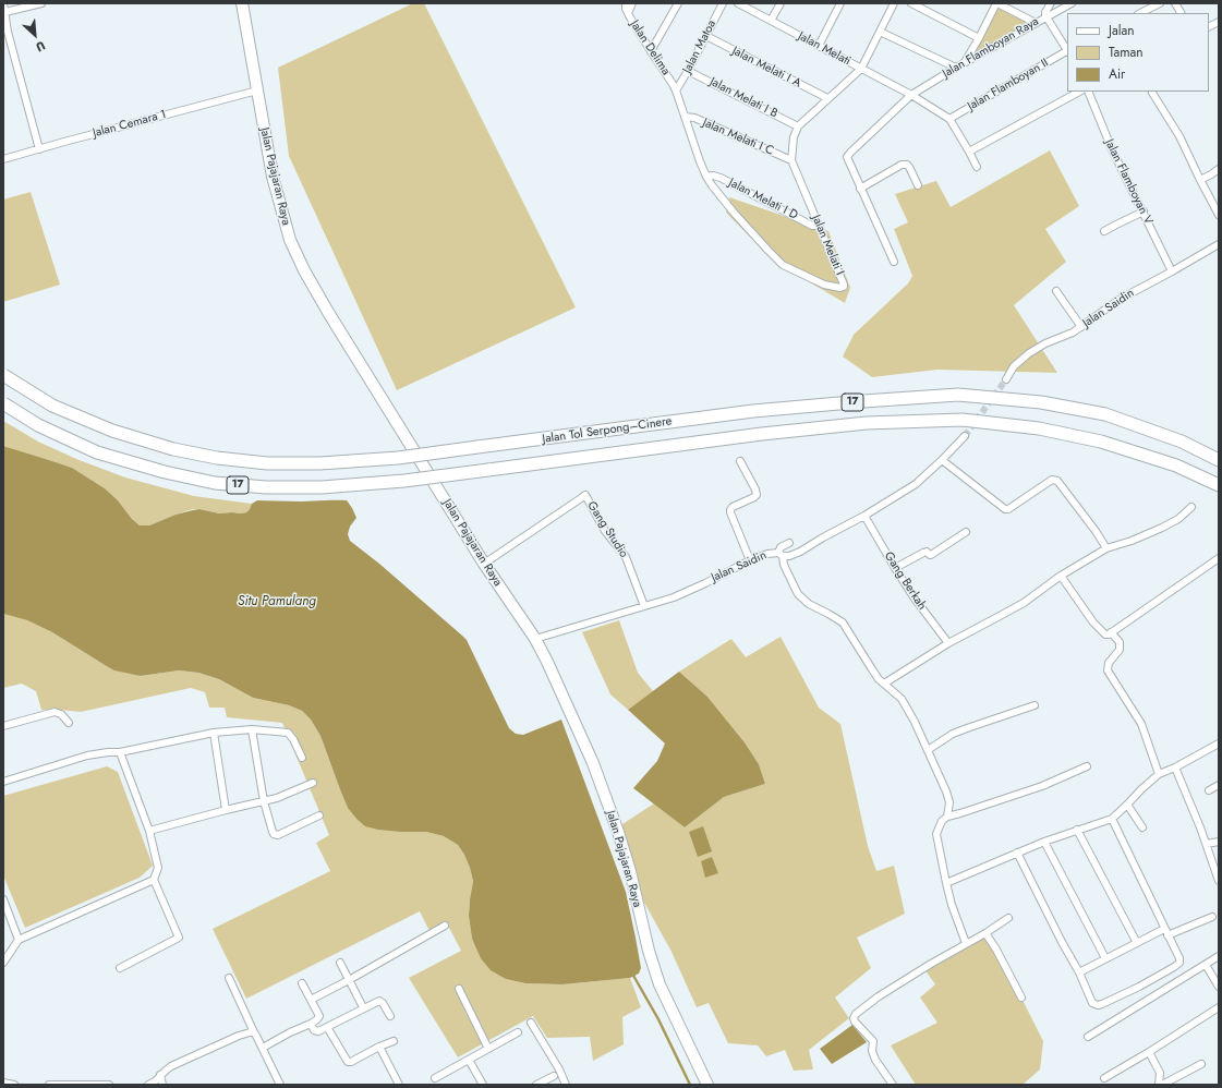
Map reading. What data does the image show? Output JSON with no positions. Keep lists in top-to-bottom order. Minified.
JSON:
{"streets":{"highway":["17","Jalan Tol Serpong–Cinere"],"main road":["Jalan Pajajaran Raya"],"street":["Jalan Matoa","Jalan Delima","Jalan Flamboyan Raya","Jalan Melati","Jalan Melati I A","Jalan Flamboyan II","Jalan Melati I B","Jalan Cemara 1","Jalan Melati I C","Jalan Flamboyan V","Jalan Melati I D","Jalan Melati I","Jalan Saidin","Gang Studio","Gang Berkah"]},"crossings":[["Jalan Matoa","Jalan Delima"],["Jalan Matoa","Jalan Melati I A"],["Jalan Matoa","Jalan Melati I B"],["Jalan Matoa","Jalan Melati I"],["Jalan Delima","Jalan Melati I"],["Jalan Flamboyan Raya","Jalan Melati"],["Jalan Melati","Jalan Flamboyan II"],["Jalan Melati I B","Jalan Melati I"],["Jalan Cemara 1","Jalan Pajajaran Raya"],["Jalan Melati I C","Jalan Melati I"],["Jalan Pajajaran Raya","Jalan Saidin"],["Jalan Pajajaran Raya","Gang Studio"],["Jalan Flamboyan V","Jalan Saidin"],["Jalan Melati I D","Jalan Melati I"],["Jalan Saidin","Gang Studio"],["Jalan Saidin","Gang Berkah"]],"water":["Situ Pamulang"],"legend":["Jalan","Taman","Air"],"north":"bottom right"}
